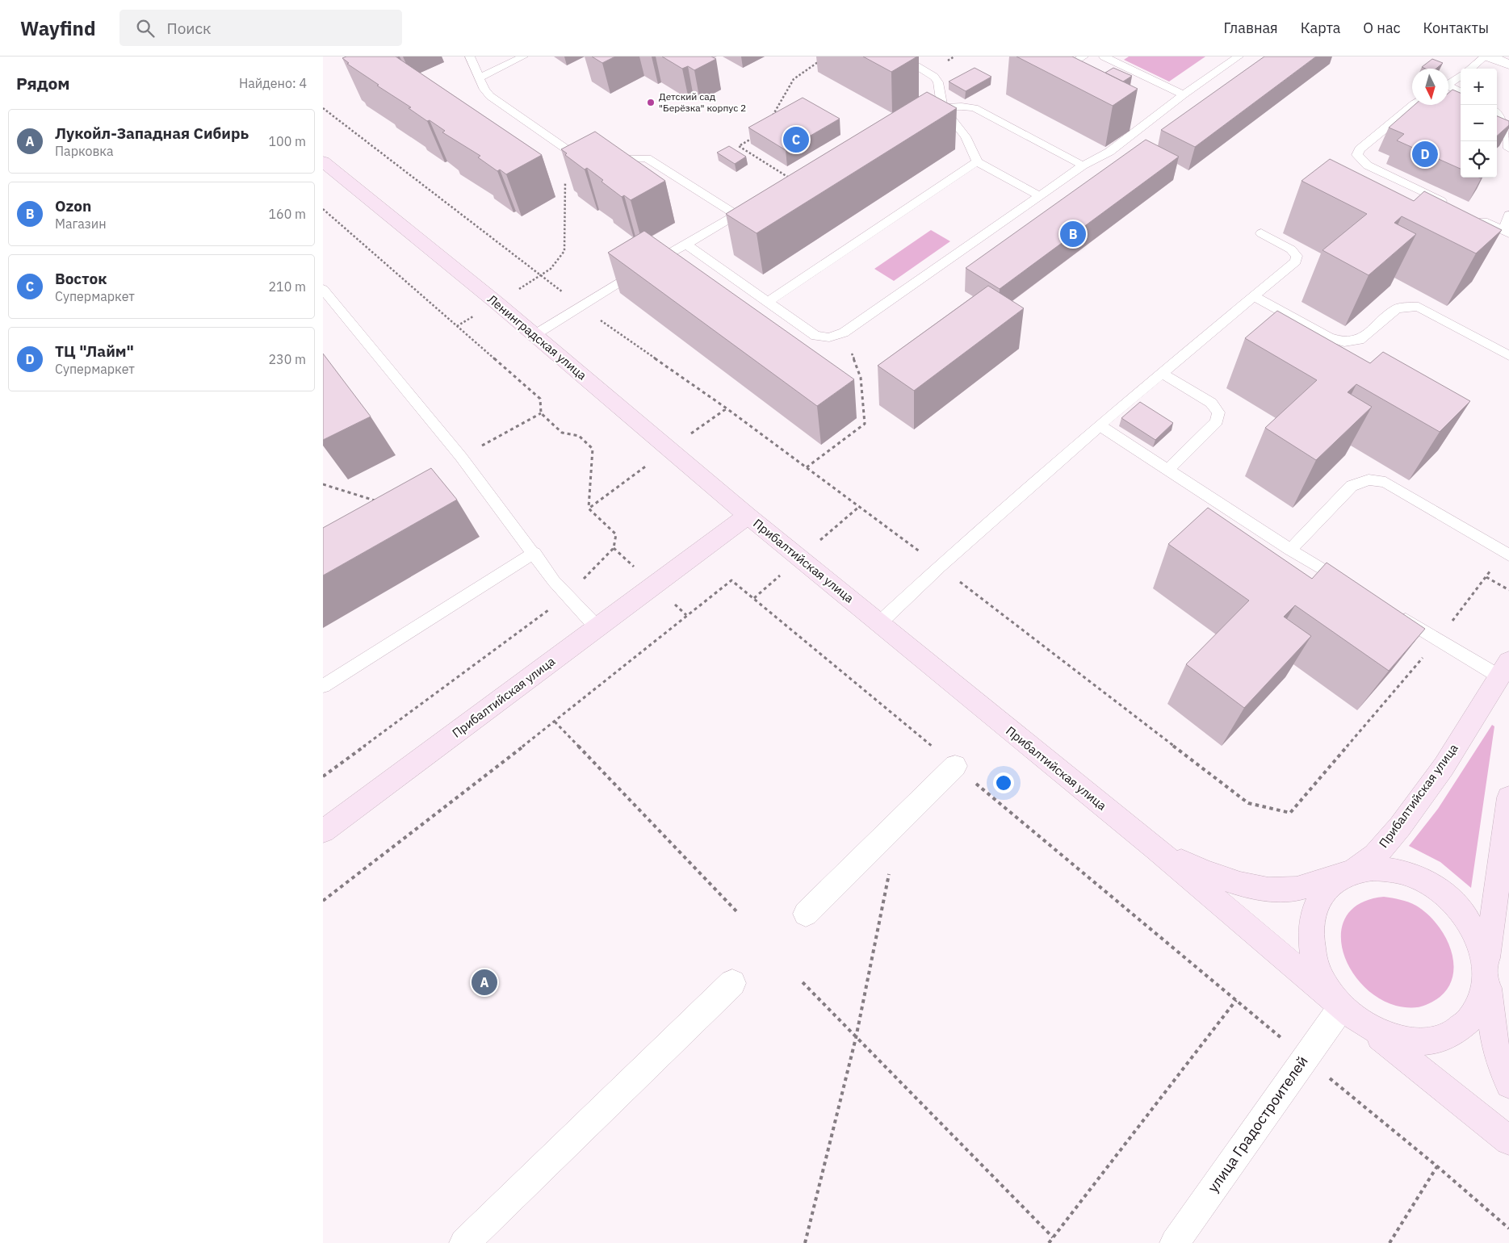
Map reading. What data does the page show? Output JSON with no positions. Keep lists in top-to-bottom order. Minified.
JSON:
{"streets":{"street":["Ленинградская улица","Прибалтийская улица","улица Градостроителей"]},"crossings":[["Ленинградская улица","Прибалтийская улица"],["Прибалтийская улица","улица Градостроителей"]],"places":["Детский сад \"Берёзка\" корпус 2"],"north":"bottom","page":{"header":"Wayfind","search":"Поиск","nav":["Главная","Карта","О нас","Контакты"],"heading":["Рядом","Найдено: 4"],"map_buttons":["+","−"],"list":[{"mark":"A","name":"Лукойл-Западная Сибирь","note":"Парковка","value":"100 m"},{"mark":"B","name":"Ozon","note":"Магазин","value":"160 m"},{"mark":"C","name":"Восток","note":"Супермаркет","value":"210 m"},{"mark":"D","name":"ТЦ \"Лайм\"","note":"Супермаркет","value":"230 m"}],"pins":["C","D","B","A"]}}
